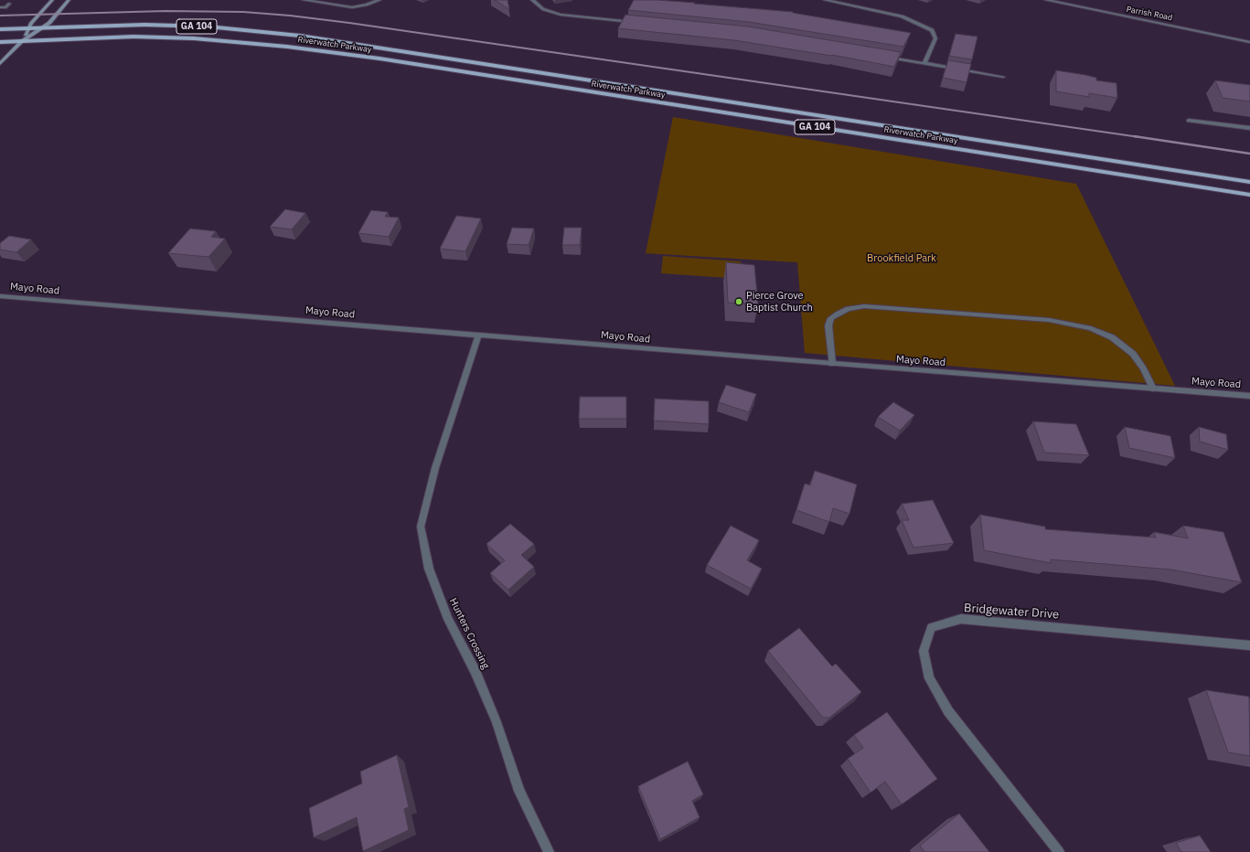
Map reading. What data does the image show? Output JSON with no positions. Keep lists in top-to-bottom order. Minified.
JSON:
{"streets":{"main road":["GA 104","Riverwatch Parkway"],"street":["Parrish Road","Mayo Road","Bridgewater Drive","Hunters Crossing"]},"crossings":[["Mayo Road","Hunters Crossing"]],"parks":["Brookfield Park"],"places":["Pierce Grove Baptist Church"]}
